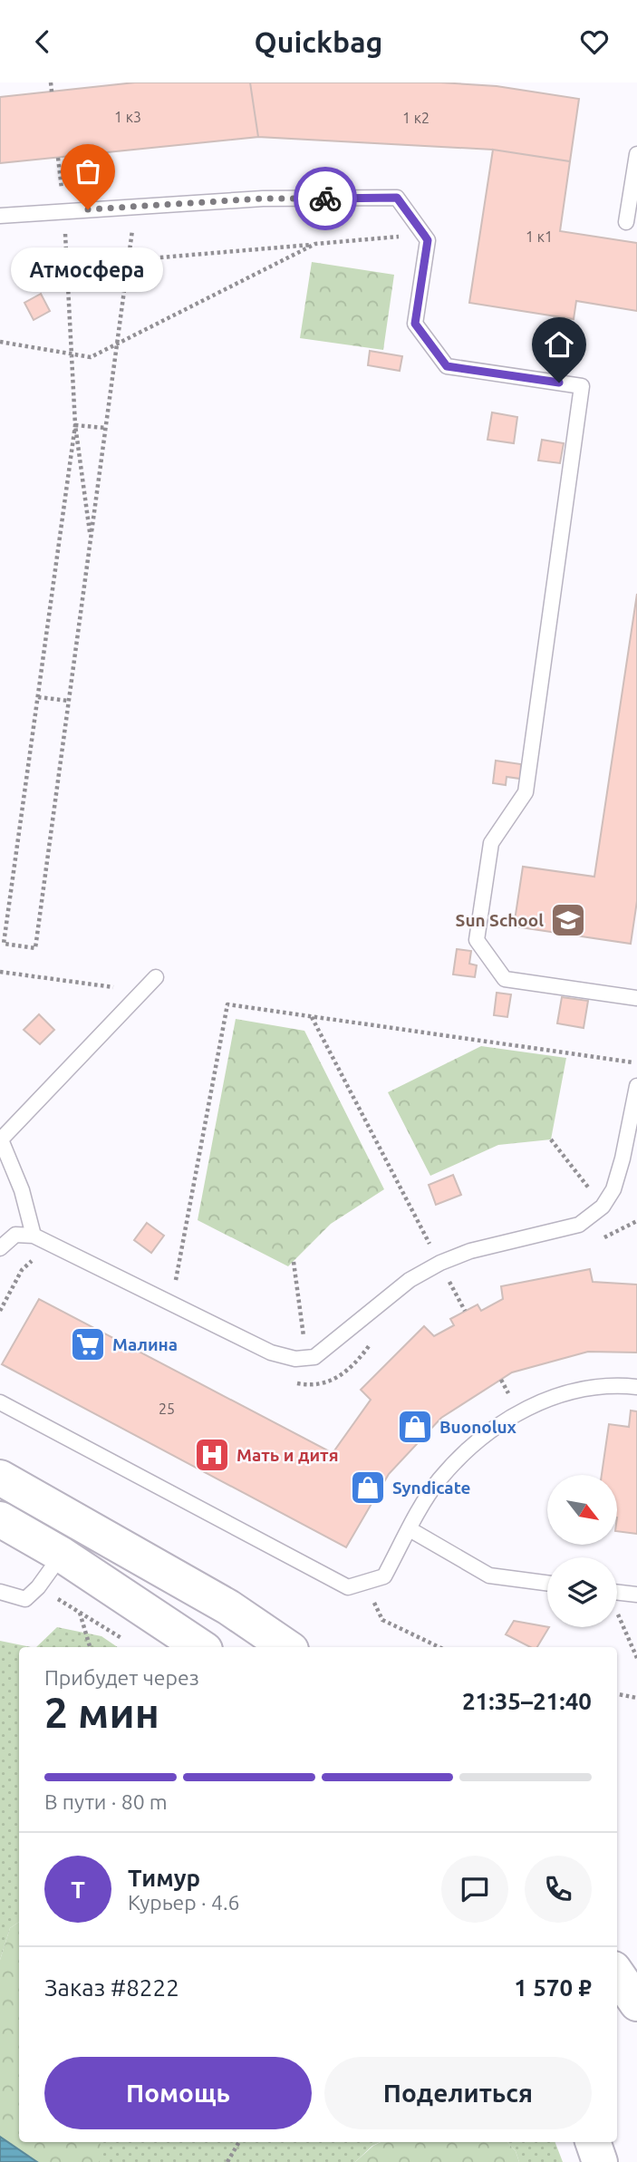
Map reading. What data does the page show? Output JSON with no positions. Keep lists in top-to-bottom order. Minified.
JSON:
{"places":{"other":["Атмосфера"],"school or university":["Sun School"],"supermarket":["Малина"],"shop":["Buonolux","Syndicate"],"hospital":["Мать и дитя"]},"house_numbers":["1 к3","1 к2","1 к1","25"],"north":"bottom right","page":{"header":"Quickbag","bubble":"Атмосфера","heading":["2 мин","Прибудет через","21:35–21:40"],"panel":["Тимур","Курьер · 4.6","Заказ #8222","1 570 ₽"],"bar":"В пути · 80 m","round":"Т","buttons":["Помощь","Поделиться"]}}
